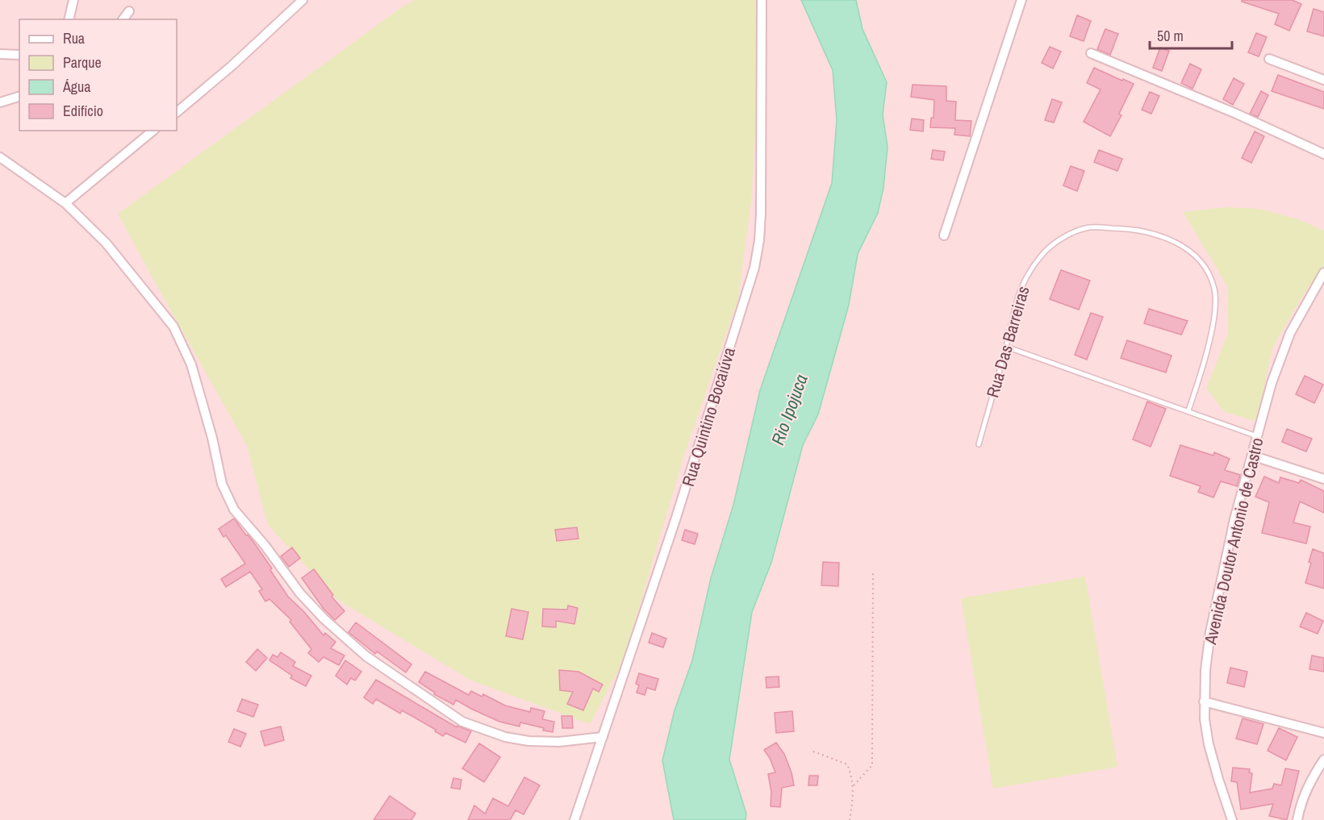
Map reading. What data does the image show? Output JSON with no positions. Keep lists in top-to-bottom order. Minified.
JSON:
{"streets":{"street":["Rua Quintino Bocaiúva","Avenida Doutor Antonio de Castro"],"lane":["Rua Das Barreiras"]},"water":["Rio Ipojuca"],"legend":["Rua","Parque","Água","Edifício"],"scale_bar":"50 m"}
